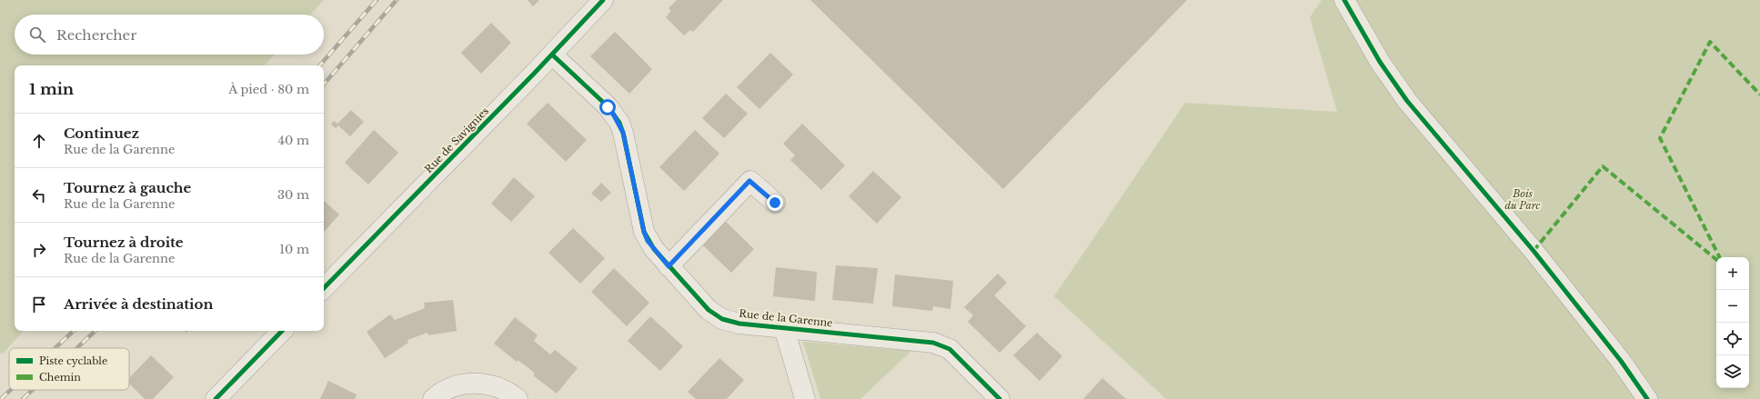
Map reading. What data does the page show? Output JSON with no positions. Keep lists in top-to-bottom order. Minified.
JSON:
{"streets":{"street":["Rue de Savignies","Rue de la Garenne"]},"crossings":[["Rue de Savignies","Rue de la Garenne"]],"parks":["Bois du Parc"],"legend":["Piste cyclable","Chemin"],"page":{"search":"Rechercher","heading":["1 min","À pied · 80 m"],"list":[["Continuez","Rue de la Garenne","40 m"],["Tournez à gauche","Rue de la Garenne","30 m"],["Tournez à droite","Rue de la Garenne","10 m"],"Arrivée à destination"],"map_buttons":["+","−"]}}
